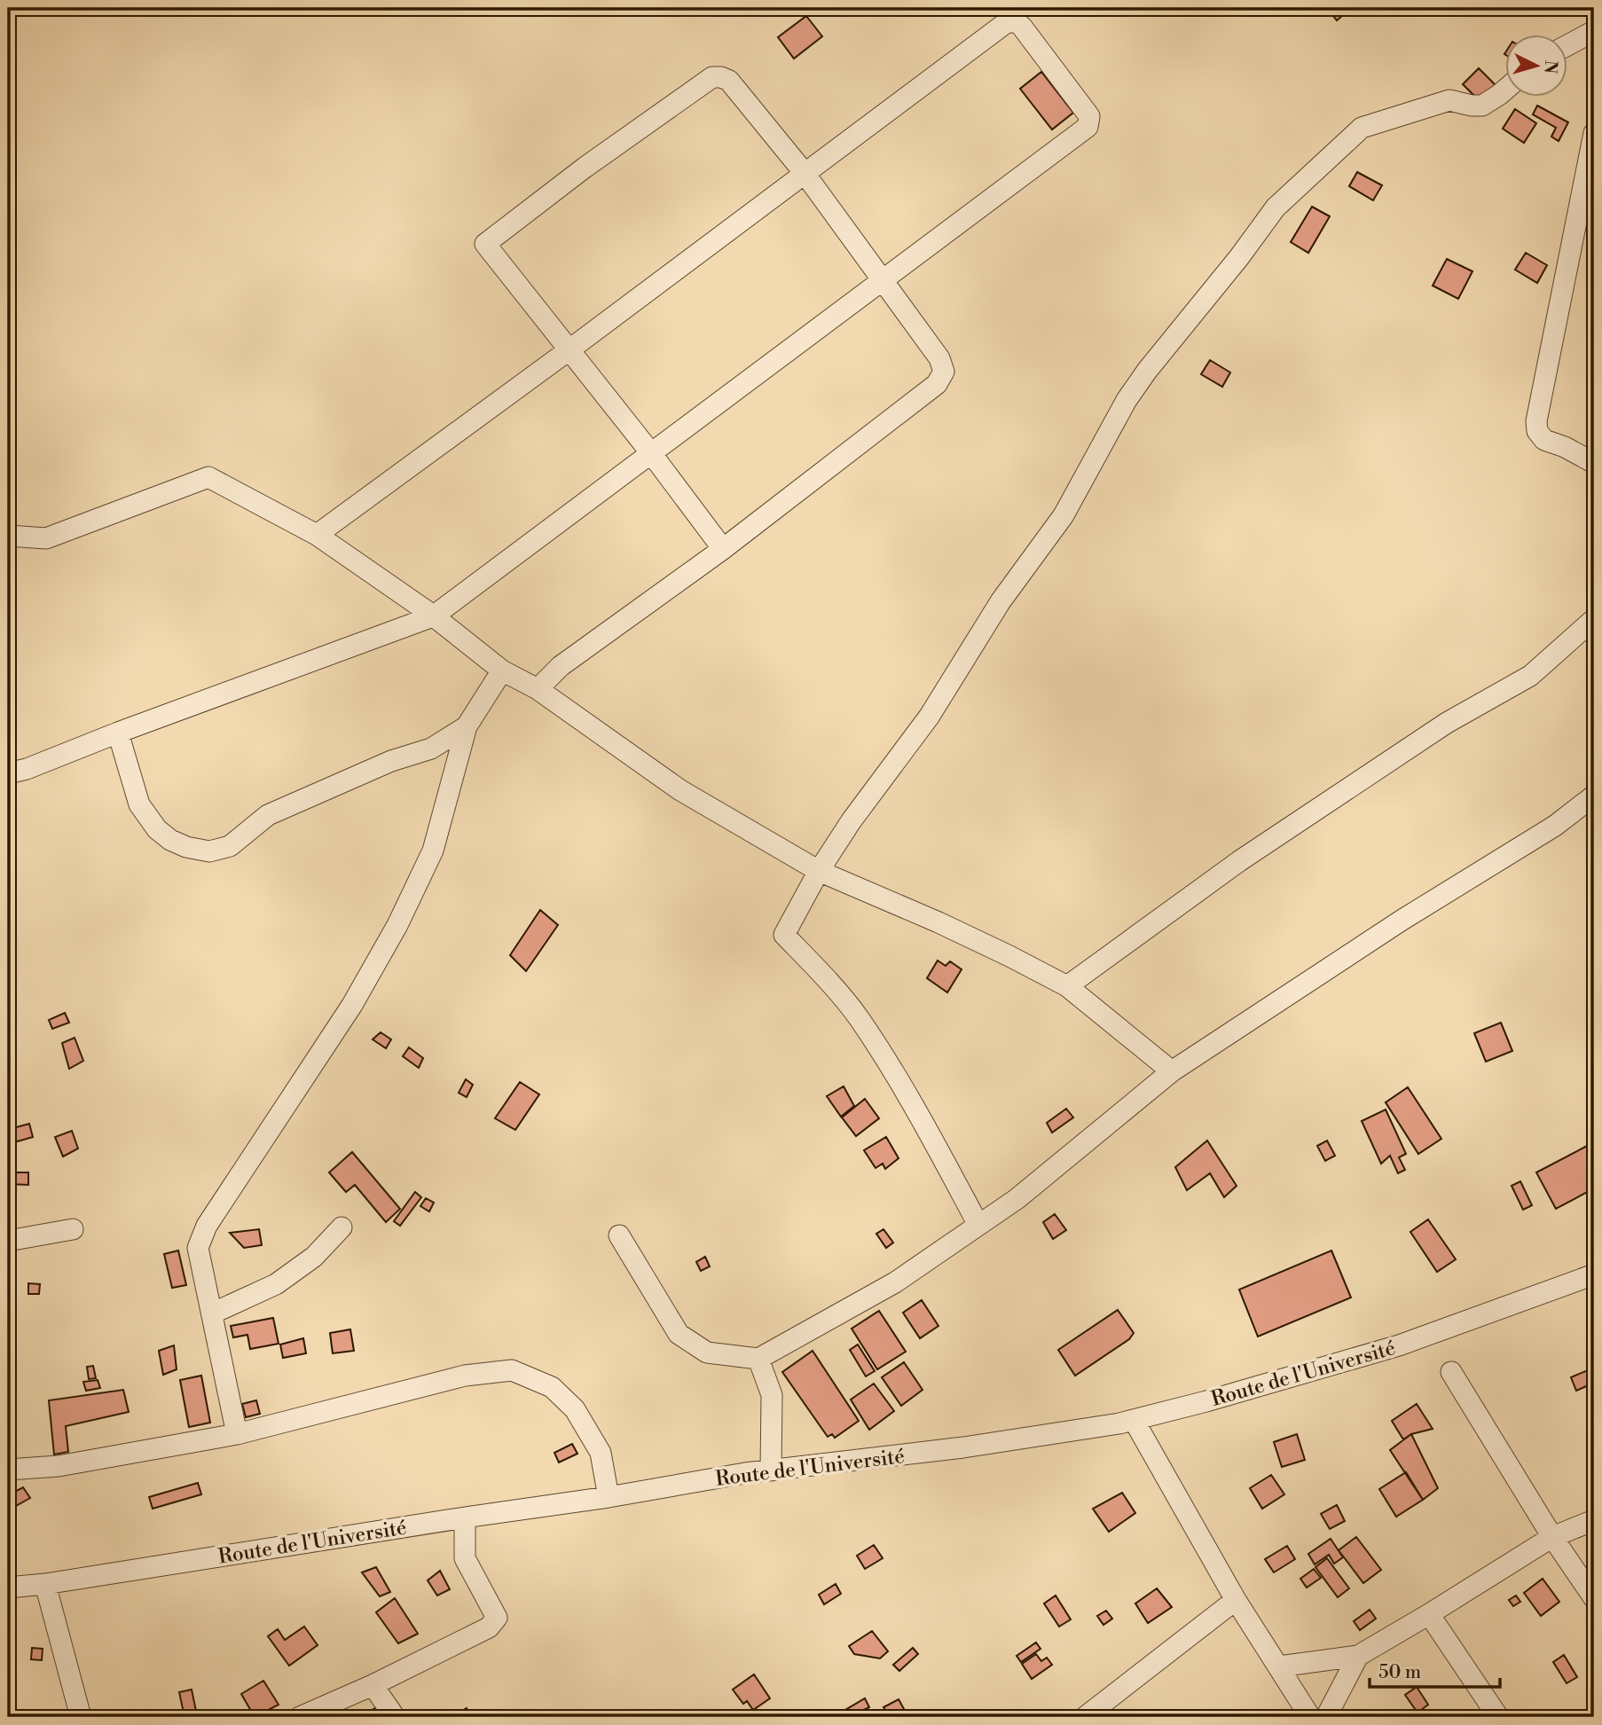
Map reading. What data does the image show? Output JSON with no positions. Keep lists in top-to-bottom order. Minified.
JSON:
{"streets":{"street":["Route de l'Université"]},"scale_bar":"50 m","north":"right"}
